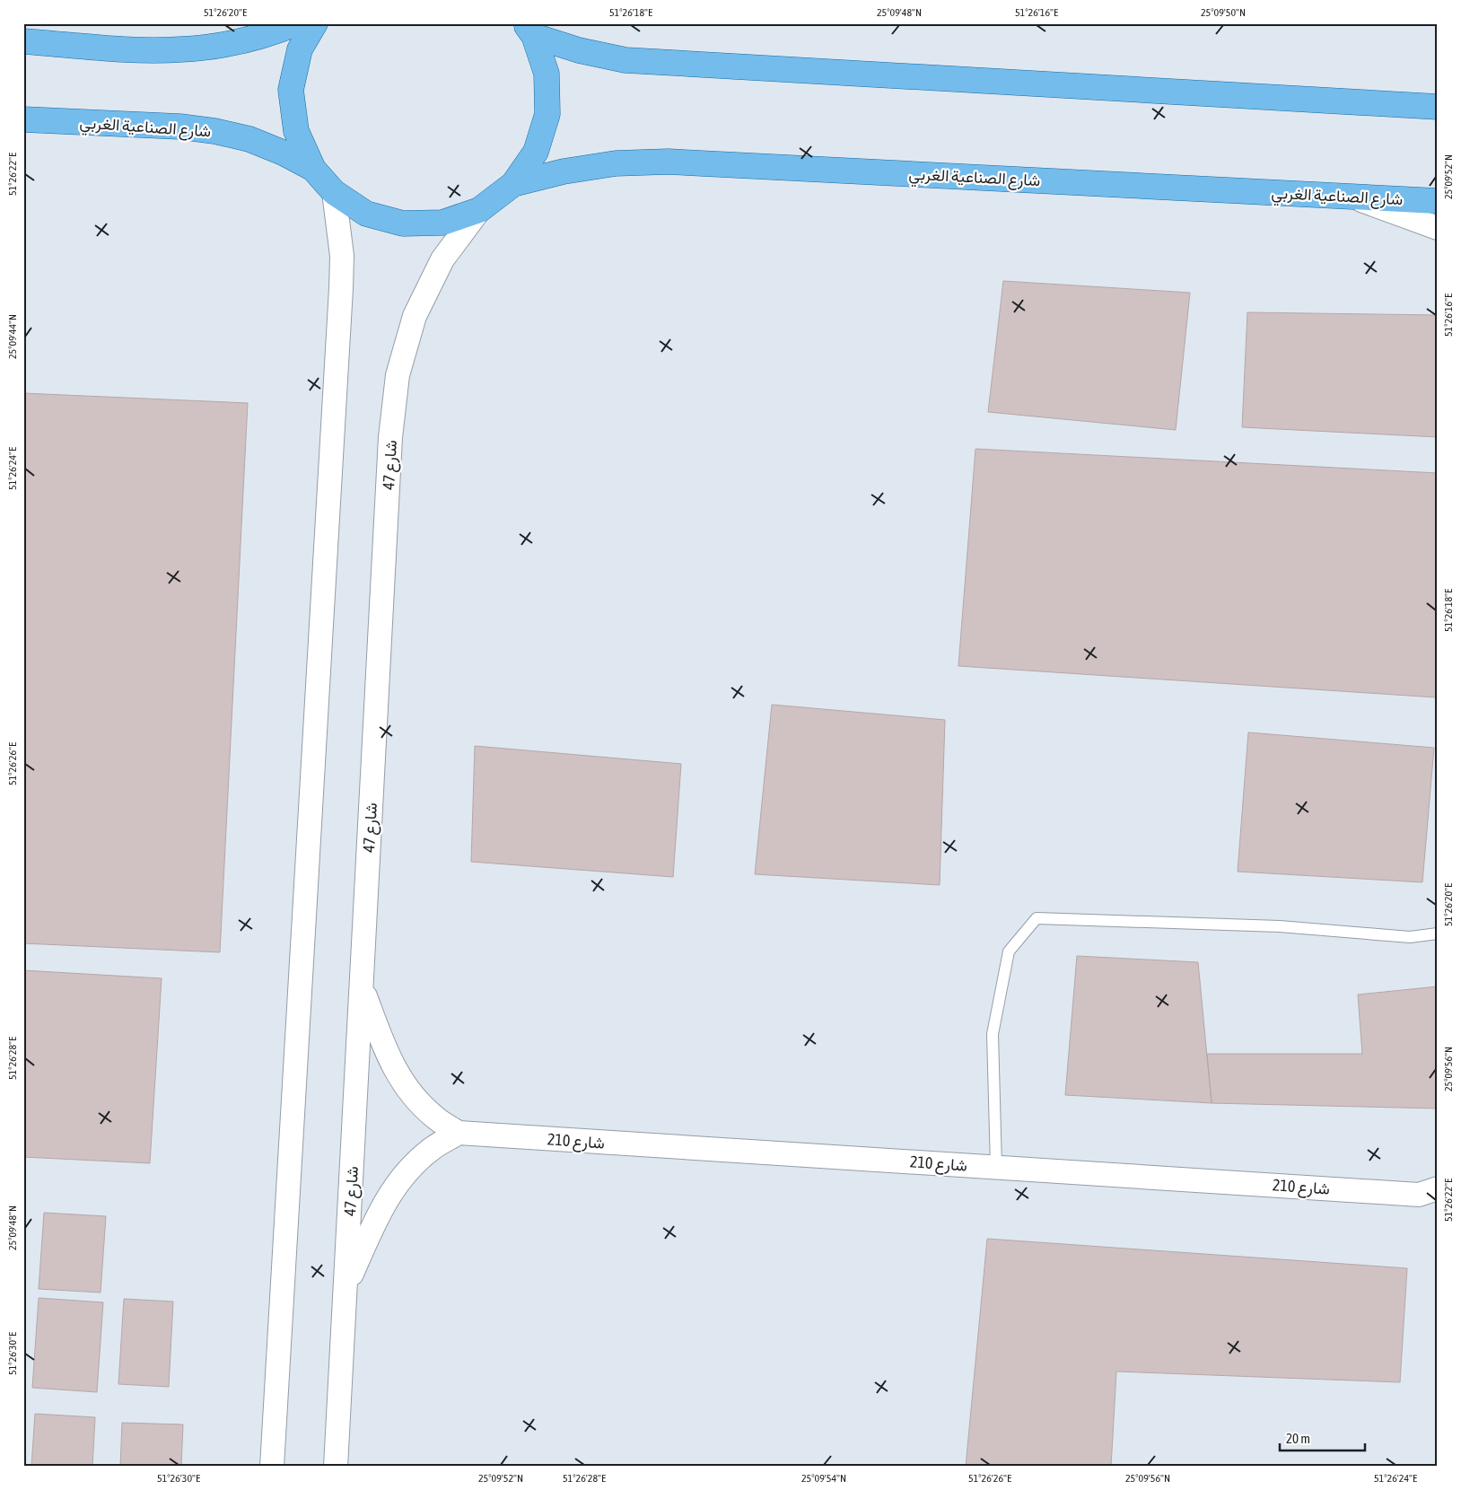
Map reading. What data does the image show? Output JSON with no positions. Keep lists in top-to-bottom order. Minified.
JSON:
{"streets":{"main road":["شارع الصناعية الغربي"],"street":["شارع 47","شارع 210"]},"crossings":[["شارع 47","شارع 210"]],"scale_bar":"20 m","coordinates":["51°26'20\"E","51°26'18\"E","25°09'48\"N","51°26'16\"E","25°09'50\"N","51°26'22\"E","25°09'52\"N","25°09'44\"N","51°26'24\"E","51°26'26\"E","51°26'28\"E","25°09'56\"N","51°26'30\"E","25°09'54\"N"]}
